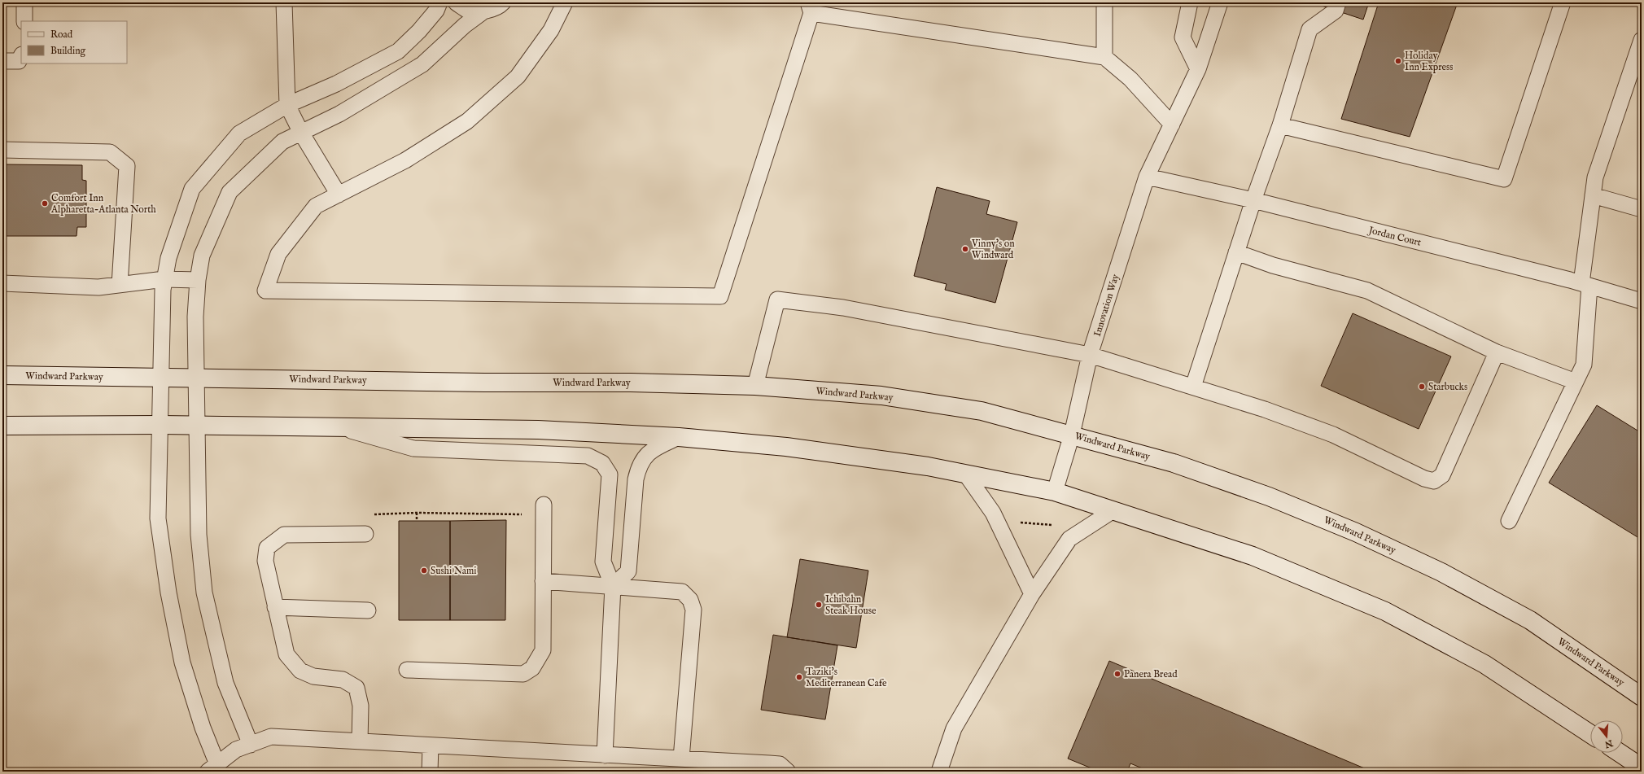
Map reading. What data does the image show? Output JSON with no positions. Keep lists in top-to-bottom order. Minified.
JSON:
{"streets":{"main road":["Windward Parkway"],"lane":["Jordan Court","Innovation Way"]},"crossings":[["Jordan Court","Innovation Way"],["Innovation Way","Windward Parkway"]],"places":["Holiday Inn Express","Comfort Inn Alpharetta-Atlanta North","Vinny's on Windward","Starbucks","Sushi Nami","Ichibahn Steak House","Panera Bread","Taziki's Mediterranean Cafe"],"legend":["Road","Building"],"north":"bottom"}
